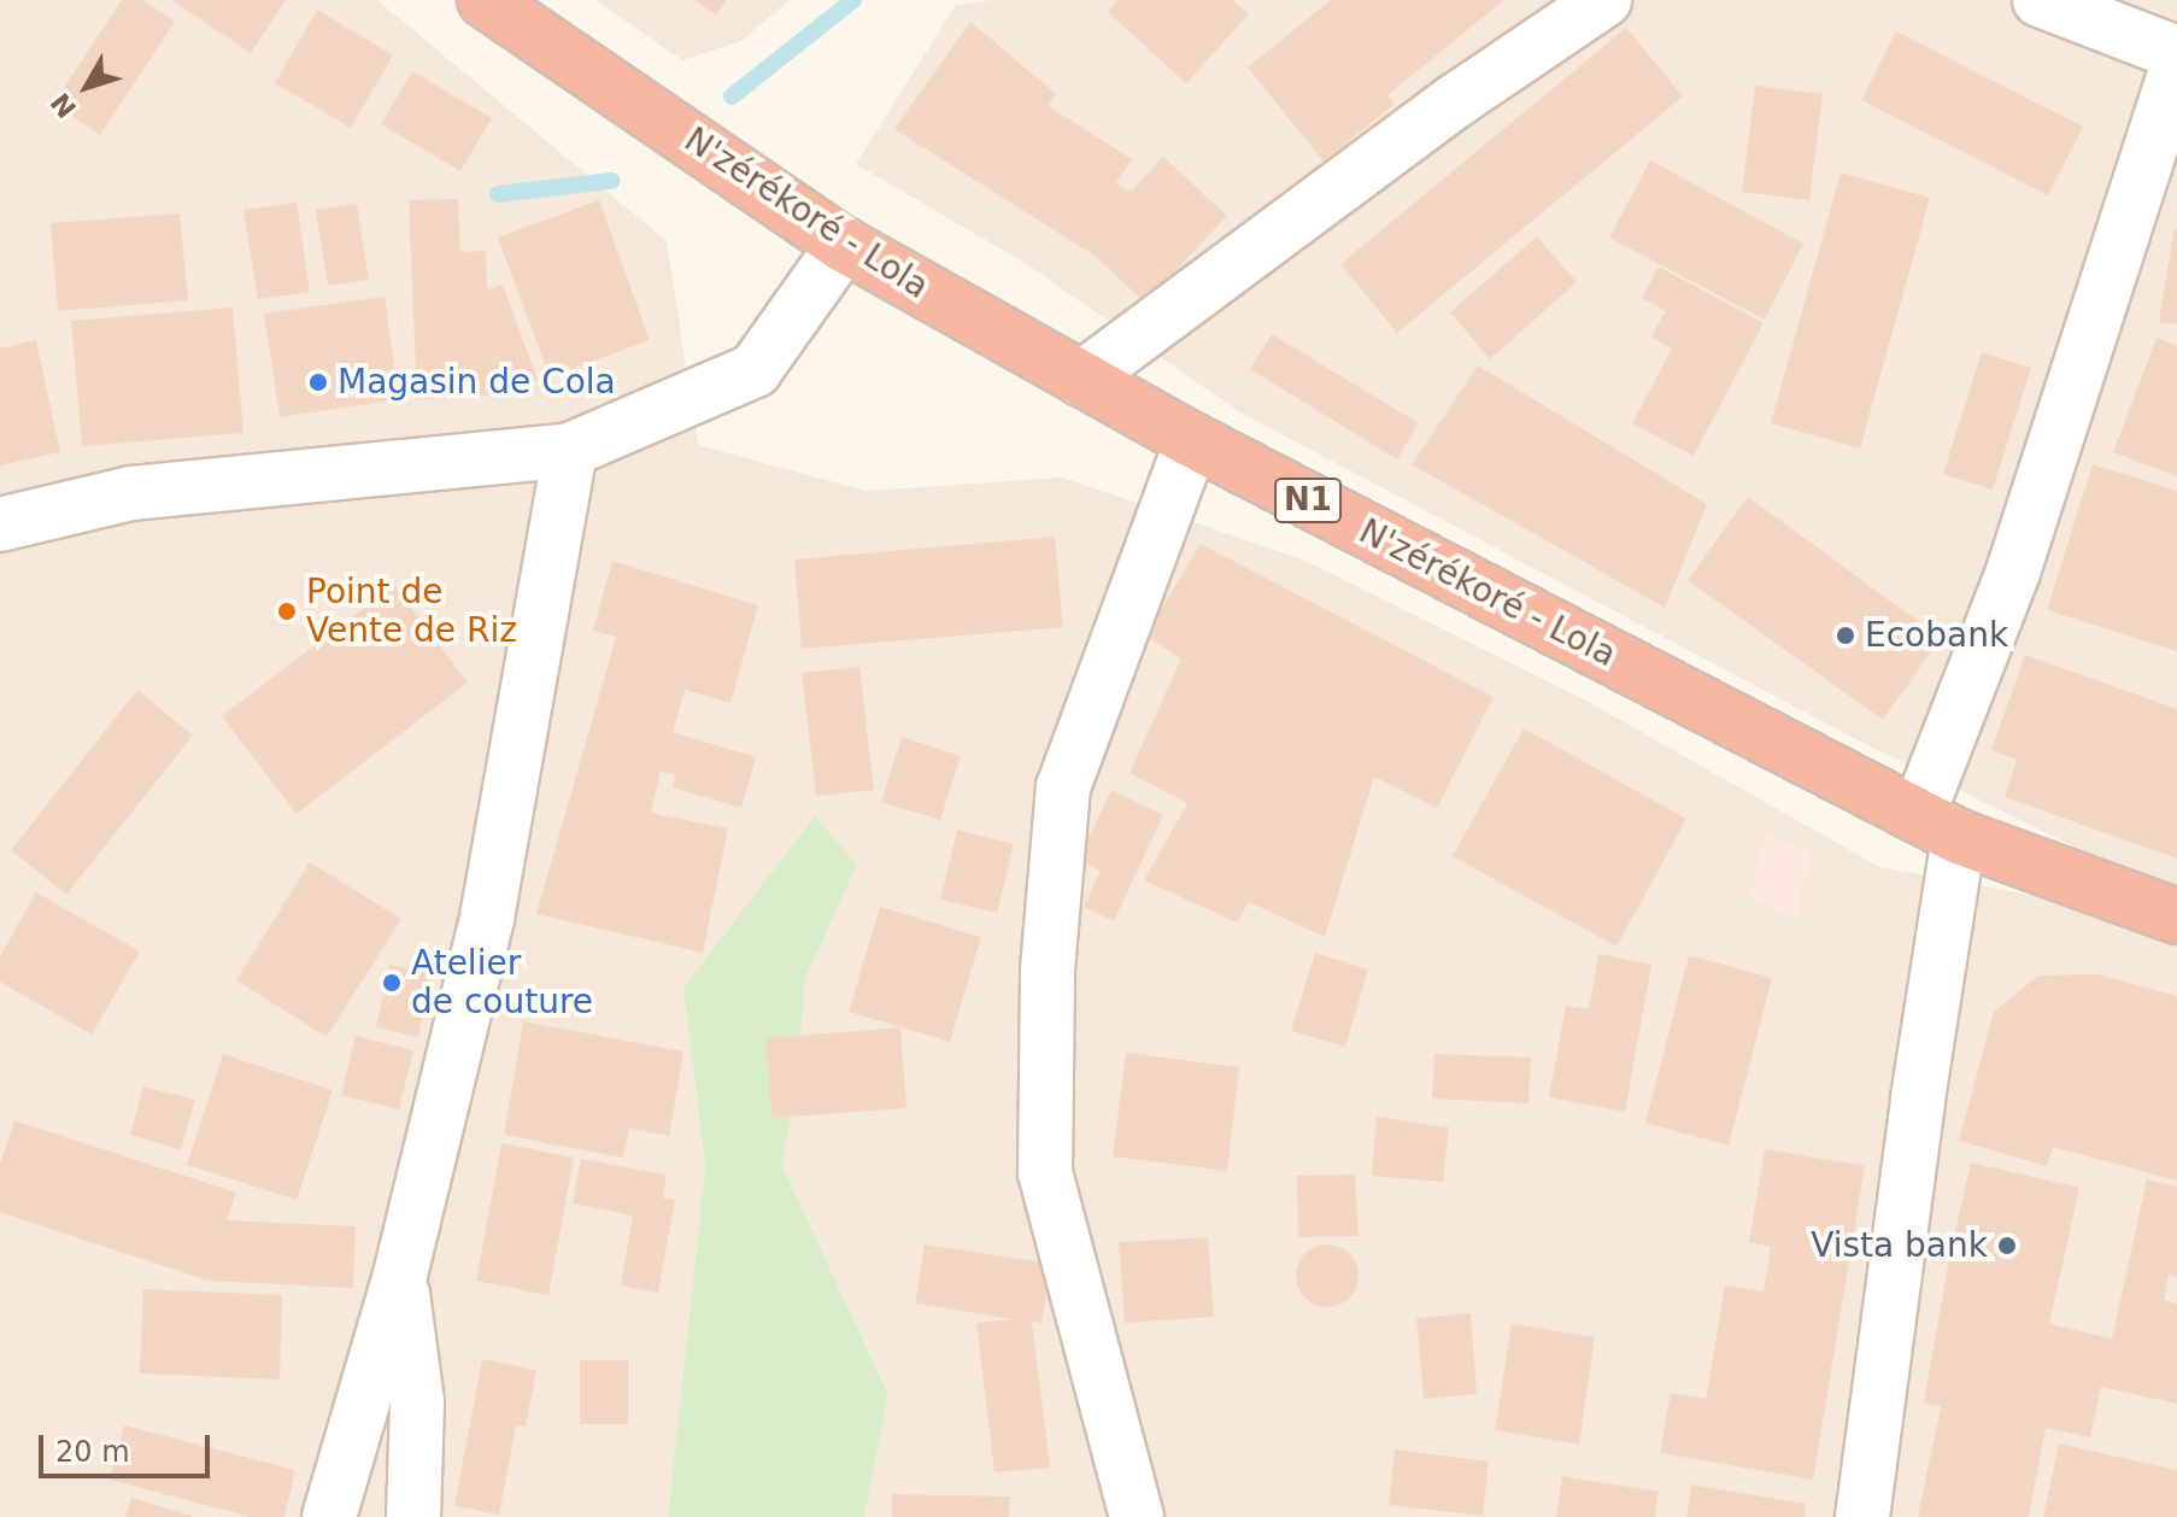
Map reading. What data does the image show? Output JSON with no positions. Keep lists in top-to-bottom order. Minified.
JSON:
{"streets":{"highway":["N'zérékoré - Lola","N1"]},"places":["Magasin de Cola","Point de Vente de Riz","Ecobank","Atelier de couture","Vista bank"],"scale_bar":"20 m","north":"bottom left"}
